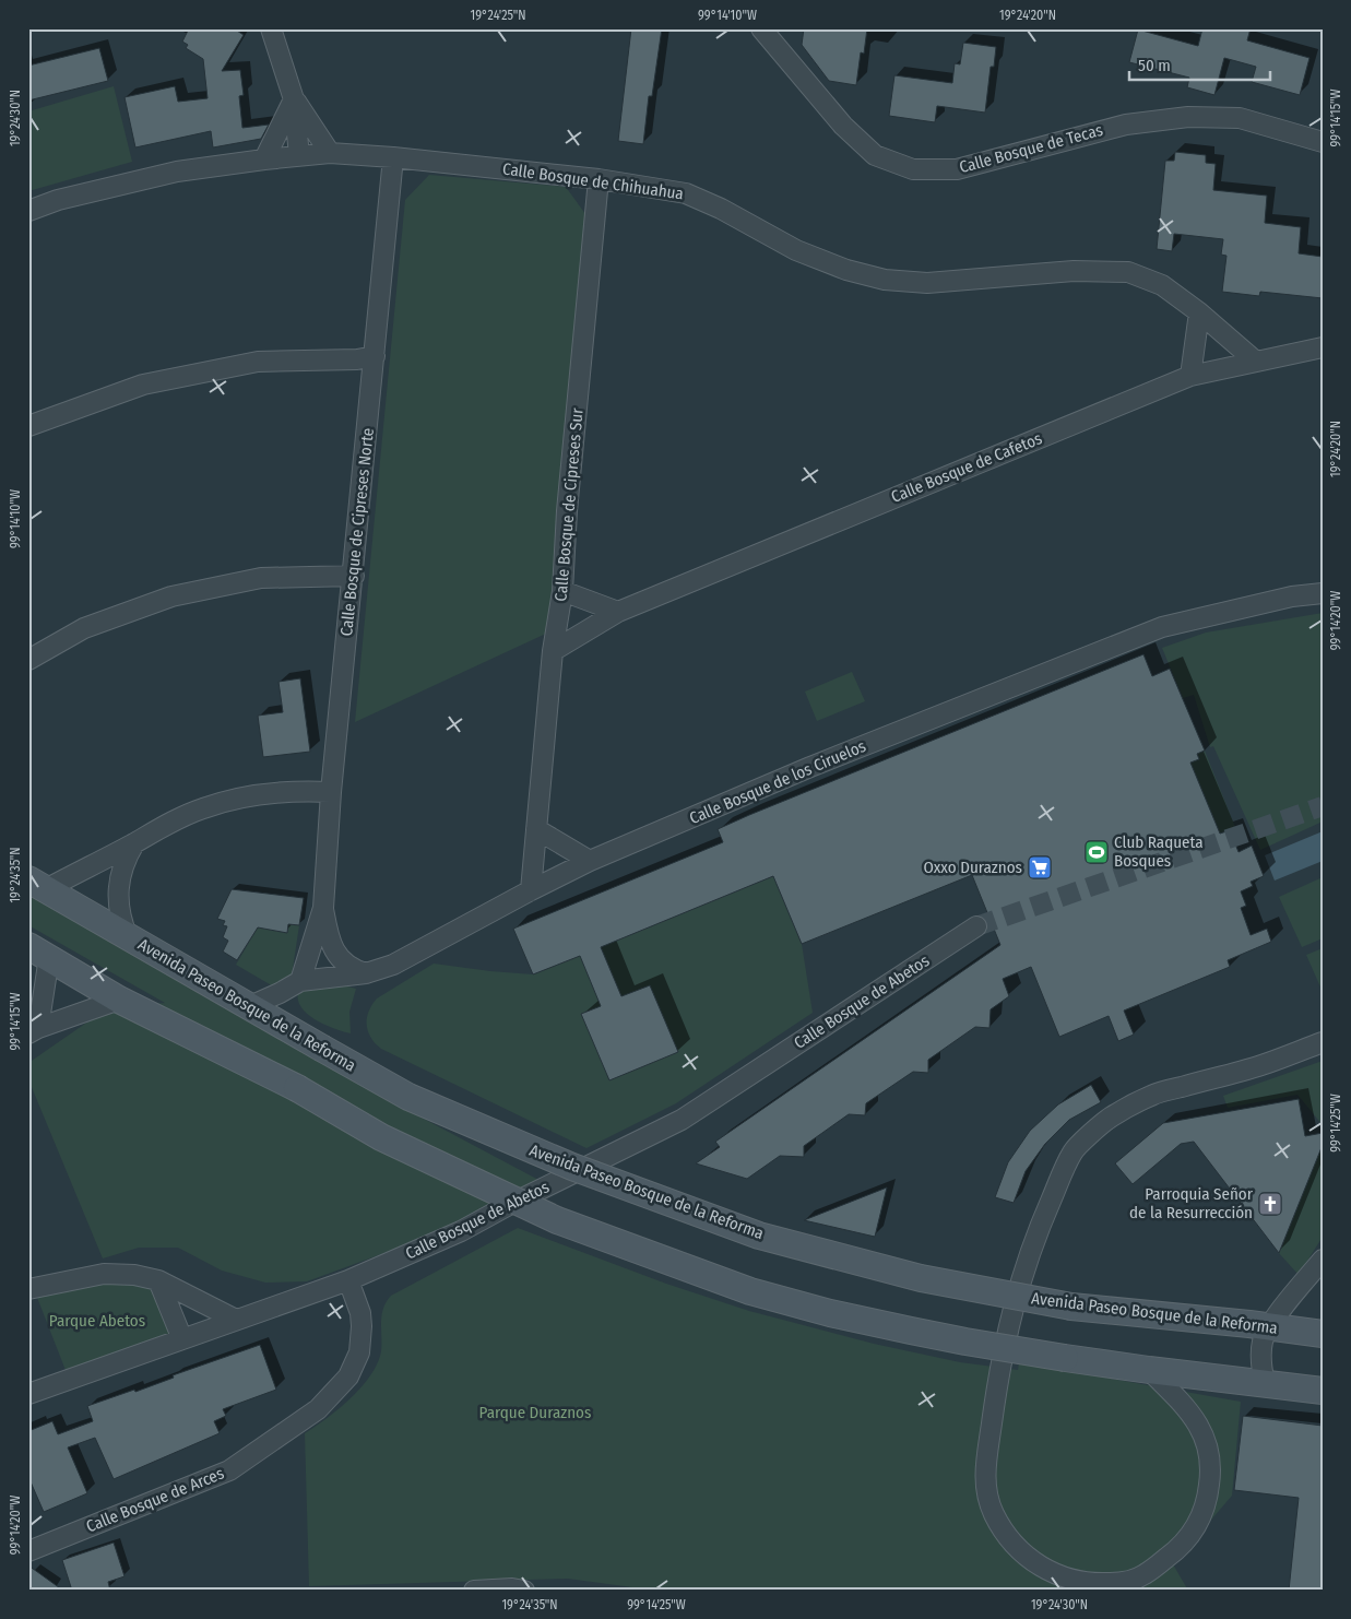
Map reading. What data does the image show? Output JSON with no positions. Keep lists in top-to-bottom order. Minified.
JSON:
{"streets":{"main road":["Avenida Paseo Bosque de la Reforma"],"street":["Calle Bosque de Tecas","Calle Bosque de Chihuahua","Calle Bosque de Cafetos","Calle Bosque de Cipreses Sur","Calle Bosque de Cipreses Norte","Calle Bosque de los Ciruelos","Calle Bosque de Abetos","Calle Bosque de Arces"]},"crossings":[["Calle Bosque de Chihuahua","Calle Bosque de Cafetos"],["Calle Bosque de Chihuahua","Calle Bosque de Cipreses Sur"],["Calle Bosque de Chihuahua","Calle Bosque de Cipreses Norte"],["Calle Bosque de Cafetos","Calle Bosque de Cipreses Sur"],["Calle Bosque de Cipreses Sur","Calle Bosque de los Ciruelos"],["Calle Bosque de Cipreses Norte","Calle Bosque de los Ciruelos"],["Calle Bosque de los Ciruelos","Avenida Paseo Bosque de la Reforma"],["Calle Bosque de Abetos","Calle Bosque de Arces"]],"parks":["Parque Abetos","Parque Duraznos"],"places":{"sports":["Club Raqueta Bosques"],"supermarket":["Oxxo Duraznos"],"church":["Parroquia Señor de la Resurrección"]},"scale_bar":"50 m","coordinates":["19°24'25\"N","99°14'10\"W","19°24'20\"N","99°14'15\"W","19°24'30\"N","99°14'20\"W","19°24'35\"N","99°14'25\"W"]}
